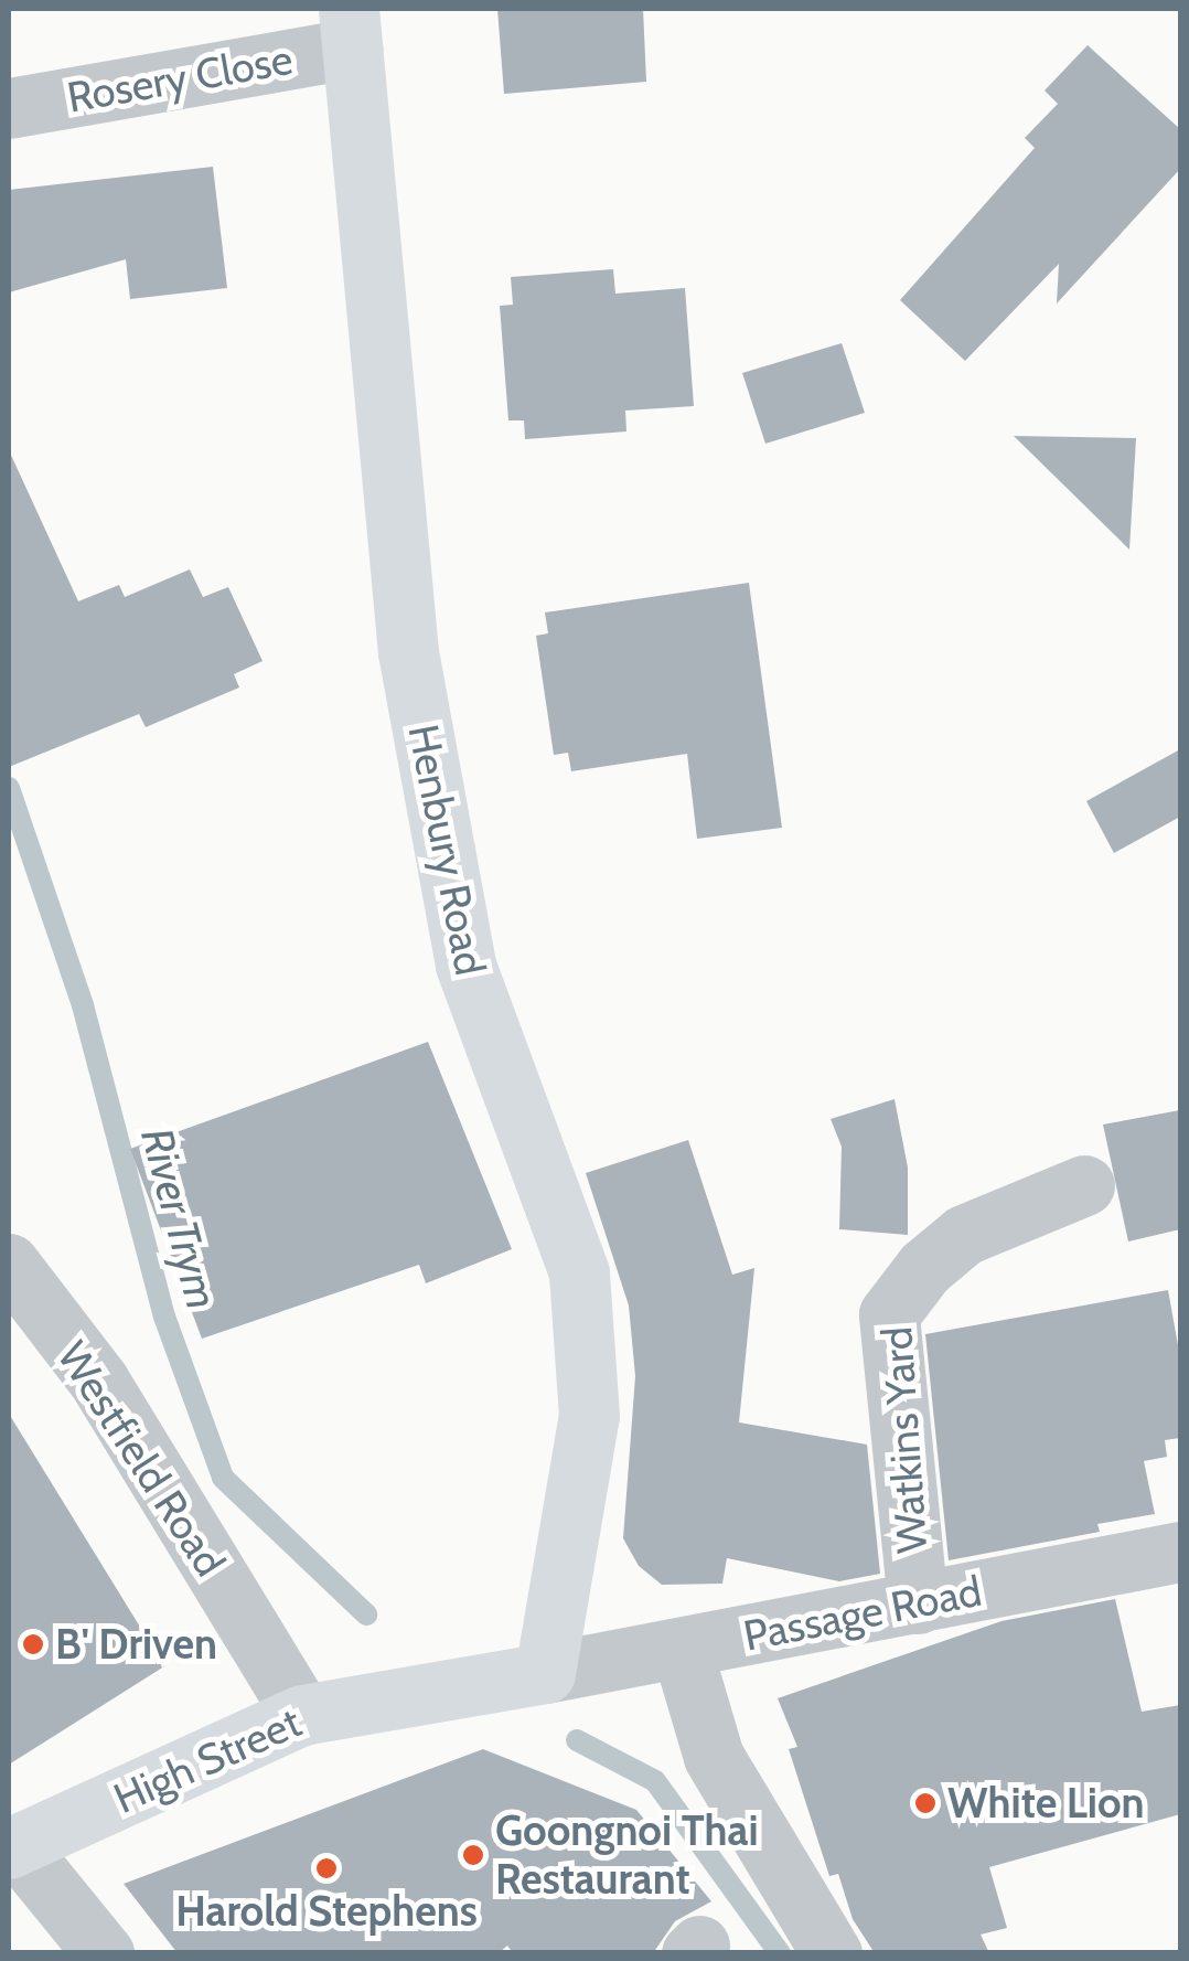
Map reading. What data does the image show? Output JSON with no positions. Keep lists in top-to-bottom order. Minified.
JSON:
{"streets":{"main road":["Henbury Road","High Street"],"street":["Rosery Close","Watkins Yard","Westfield Road","Passage Road"]},"crossings":[["Rosery Close","Henbury Road"],["Henbury Road","Passage Road"],["Henbury Road","High Street"],["Watkins Yard","Passage Road"],["Westfield Road","High Street"],["Passage Road","High Street"]],"water":["River Trym"],"places":["B' Driven","White Lion","Goongnoi Thai Restaurant","Harold Stephens"]}
